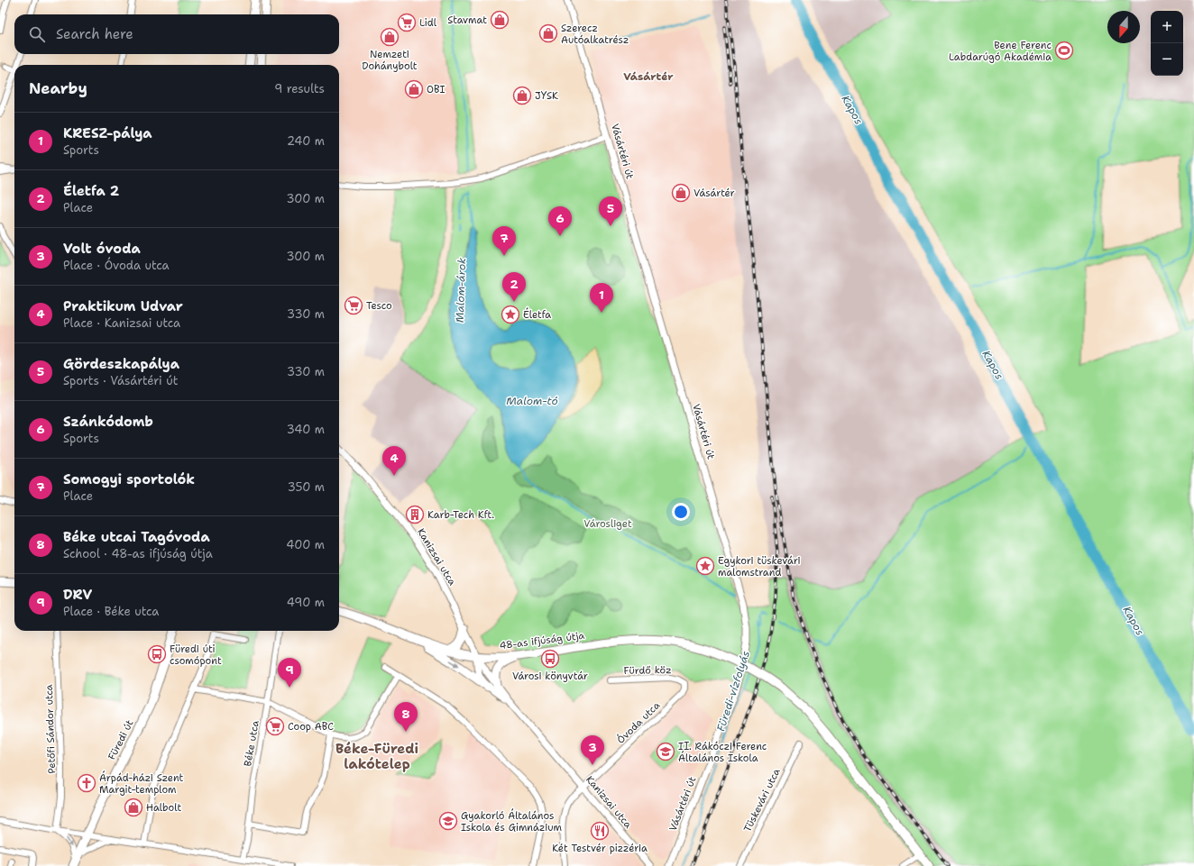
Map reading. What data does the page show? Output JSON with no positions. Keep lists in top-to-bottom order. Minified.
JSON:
{"streets":{"main road":["48-as ifjúság útja","Füredi út"],"street":["Vásártéri út","Kanizsai utca","Fürdő köz","Óvoda utca","Petőfi Sándor utca","Béke utca","Tüskevári utca"]},"crossings":[["Kanizsai utca","48-as ifjúság útja"],["Kanizsai utca","Óvoda utca"],["Fürdő köz","Óvoda utca"]],"districts":["Vásártér","Béke-Füredi lakótelep"],"water":["Kapos","Malom-árok","Malom-tó","Füredi-vízfolyás"],"parks":["Városliget"],"places":{"shop":["Stavmat","Szerecz Autóalkatrész","Nemzeti Dohánybolt","OBI","JYSK","Vásártér","Halbolt"],"supermarket":["Lidl","Tesco","Coop ABC"],"sports":["Bene Ferenc Labdarúgó Akadémia"],"place":["Életfa","Egykori tüskevári malomstrand"],"building":["Karb-Tech Kft."],"bus stop":["Füredi úti csomópont","Városi könyvtár"],"school or university":["II. Rákóczi Ferenc Általános Iskola","Gyakorló Általános Iskola és Gimnázium"],"church":["Árpád-házi Szent Margit-templom"],"restaurant":["Két Testvér pizzéria"]},"north":"bottom","page":{"map_buttons":["+","−"],"search":"Search here","heading":["Nearby","9 results"],"list":[{"mark":"1","name":"KRESZ-pálya","note":"Sports","value":"240 m"},{"mark":"2","name":"Életfa 2","note":"Place","value":"300 m"},{"mark":"3","name":"Volt óvoda","note":"Place · Óvoda utca","value":"300 m"},{"mark":"4","name":"Praktikum Udvar","note":"Place · Kanizsai utca","value":"330 m"},{"mark":"5","name":"Gördeszkapálya","note":"Sports · Vásártéri út","value":"330 m"},{"mark":"6","name":"Szánkódomb","note":"Sports","value":"340 m"},{"mark":"7","name":"Somogyi sportolók","note":"Place","value":"350 m"},{"mark":"8","name":"Béke utcai Tagóvoda","note":"School · 48-as ifjúság útja","value":"400 m"},{"mark":"9","name":"DRV","note":"Place · Béke utca","value":"490 m"}],"pins":["5","6","7","2","1","4","9","8","3"]}}
